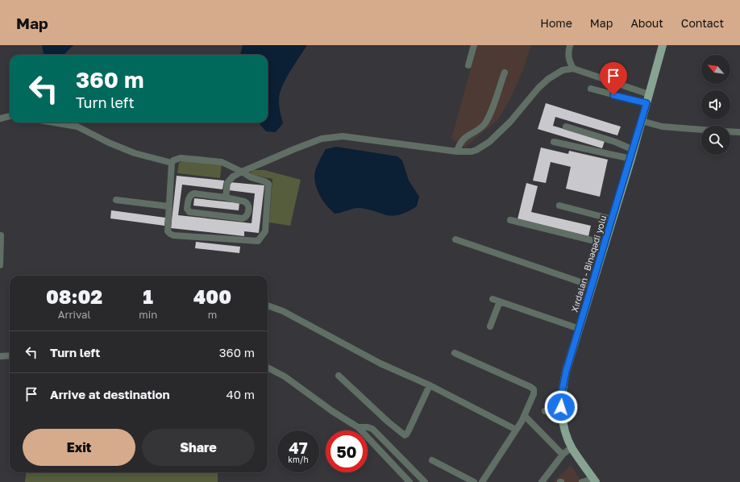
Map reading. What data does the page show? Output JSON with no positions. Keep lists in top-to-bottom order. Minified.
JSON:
{"streets":{"main road":["Xırdalan - Binəqədi yolu"]},"north":"top left","page":{"header":"Map","nav":["Home","Map","About","Contact"],"turn":["360 m","Turn left"],"eta":["08:02","Arrival","1","min","400","m"],"list":[{"name":"Turn left","value":"360 m"},{"name":"Arrive at destination","value":"40 m"}],"buttons":["Exit","Share"],"speed":"47 km/h","limit":"50"}}
